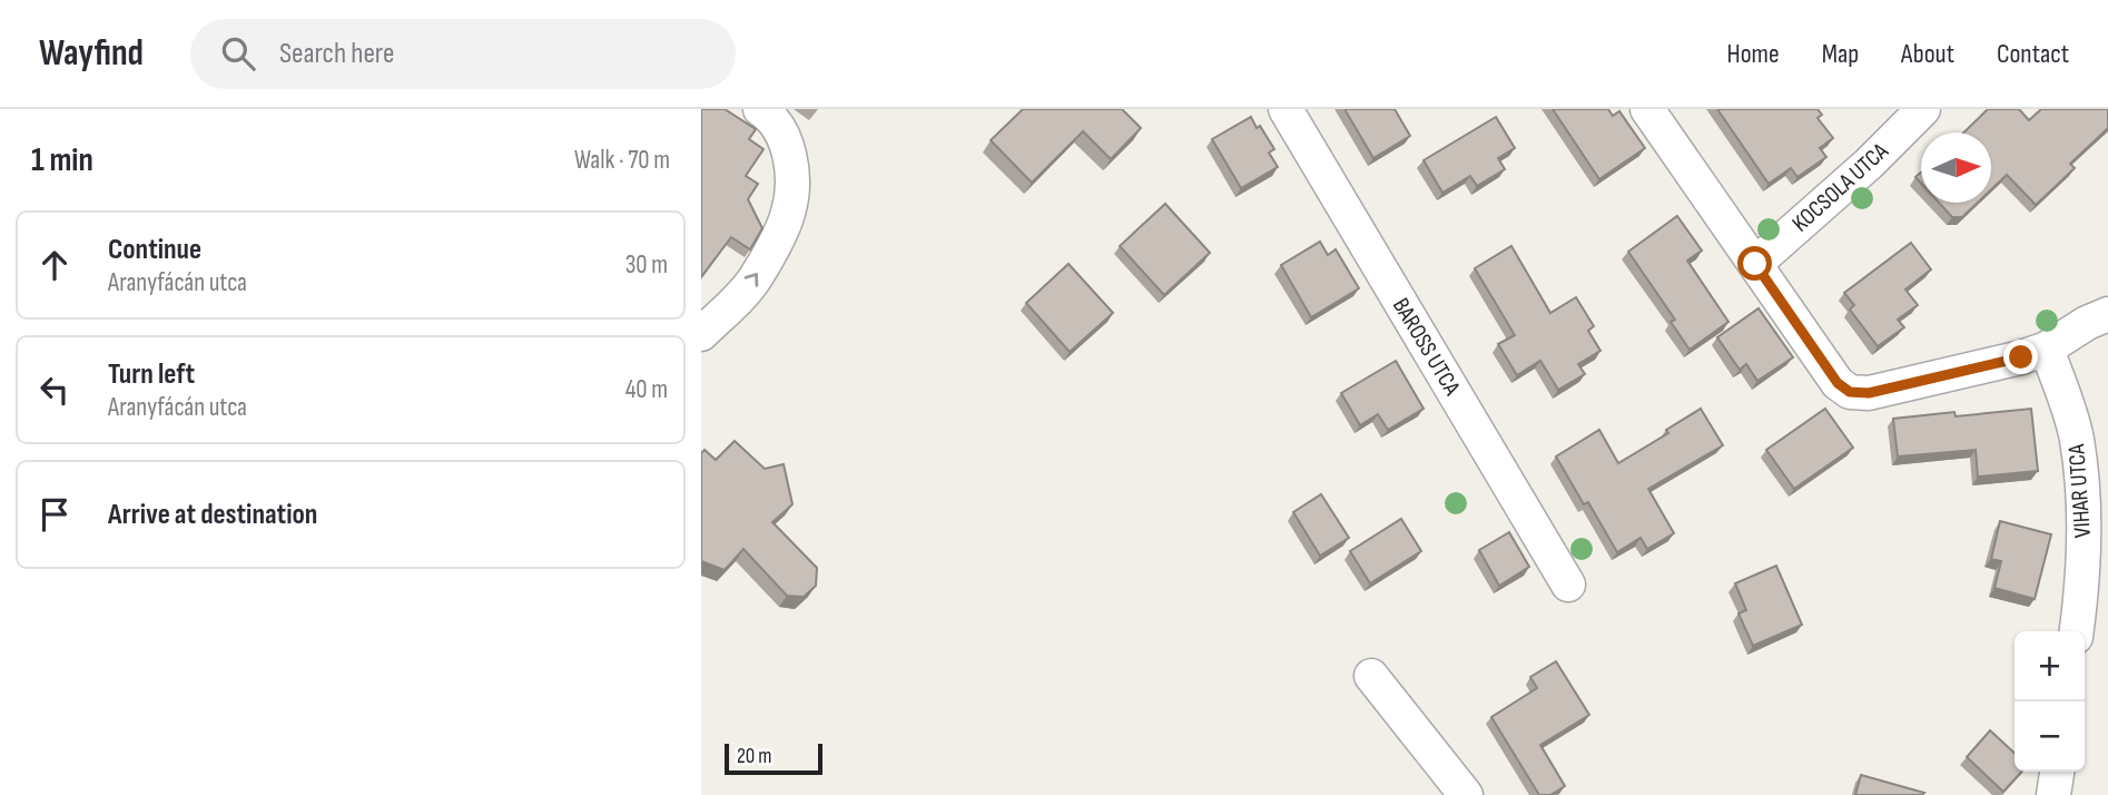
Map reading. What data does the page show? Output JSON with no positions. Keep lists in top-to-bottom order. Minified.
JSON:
{"streets":{"street":["KOCSOLA UTCA","BAROSS UTCA","VIHAR UTCA"]},"scale_bar":"20 m","north":"right","page":{"header":"Wayfind","search":"Search here","nav":["Home","Map","About","Contact"],"heading":["1 min","Walk · 70 m"],"list":[["Continue","Aranyfácán utca","30 m"],["Turn left","Aranyfácán utca","40 m"],"Arrive at destination"],"map_buttons":["+","−"],"scale":"20 m"}}
